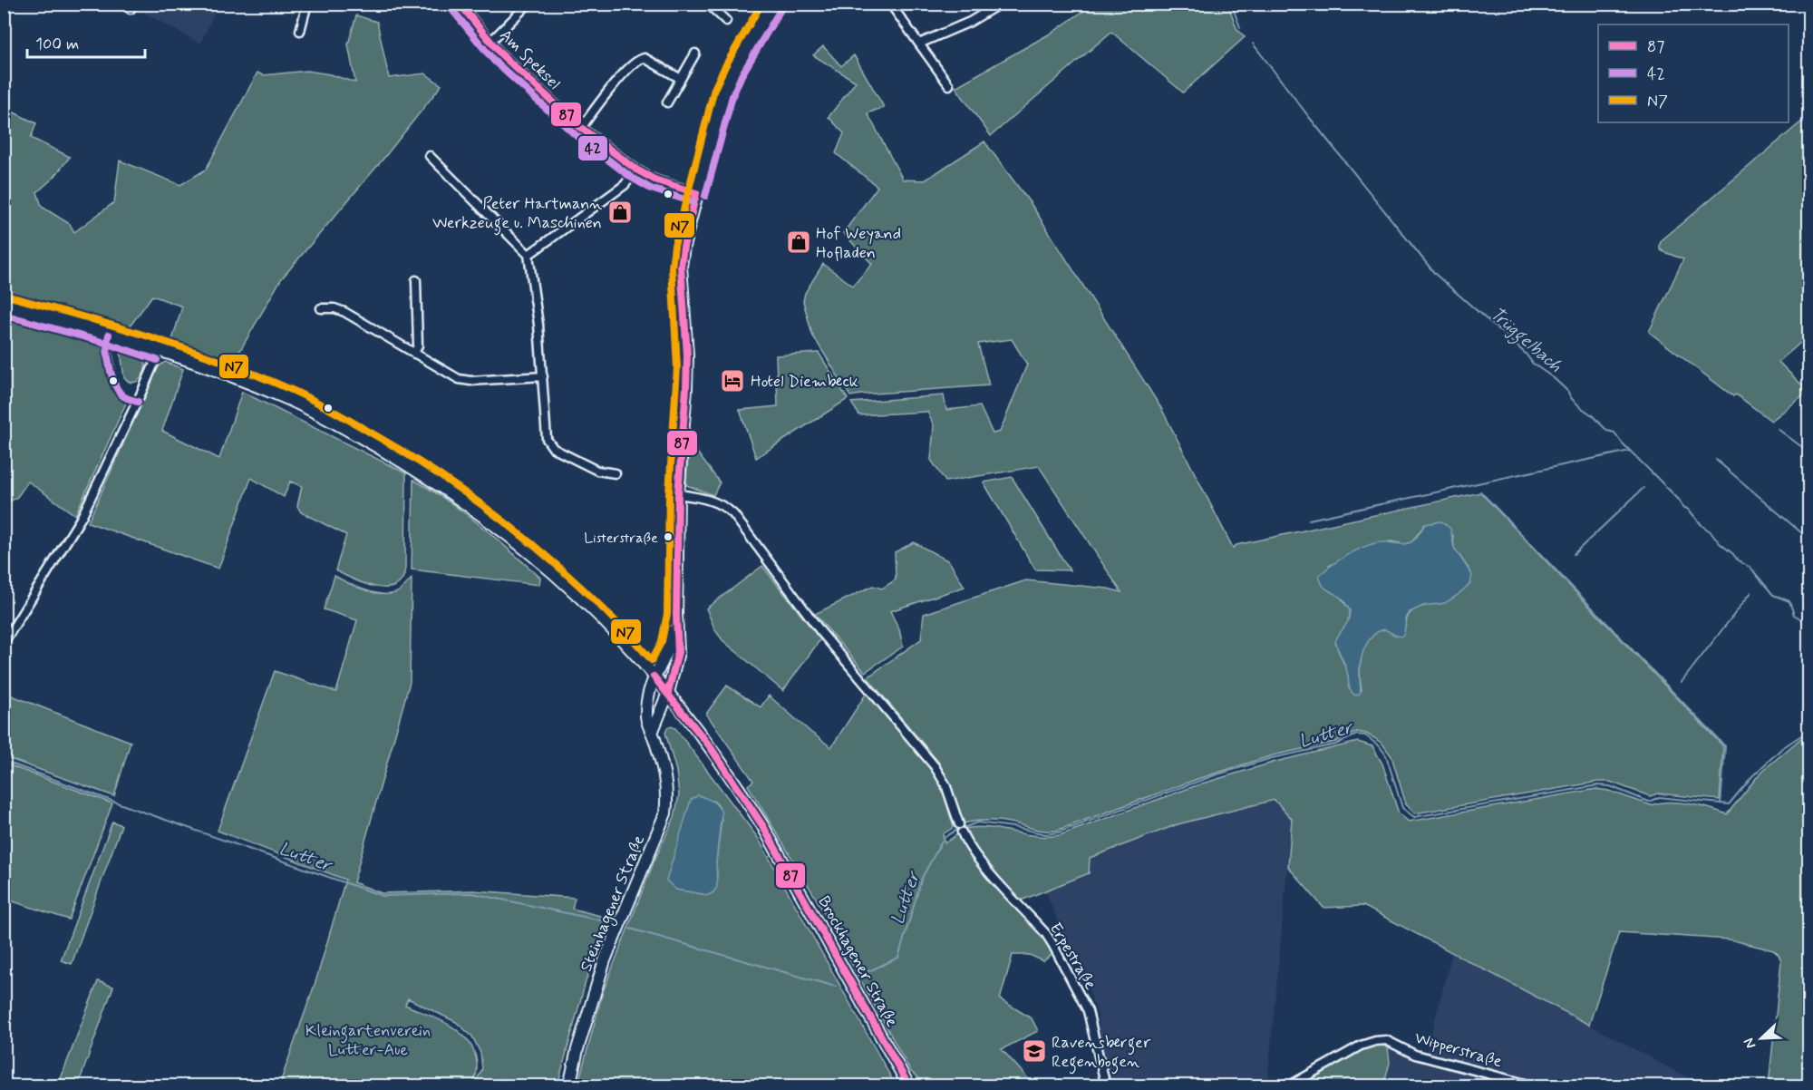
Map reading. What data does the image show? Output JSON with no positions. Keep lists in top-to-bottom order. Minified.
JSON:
{"streets":{"main road":["Steinhagener Straße","Brockhagener Straße"],"street":["Am Speksel","Erpestraße","Wipperstraße"]},"crossings":[["Am Speksel","Steinhagener Straße"],["Steinhagener Straße","Brockhagener Straße"]],"water":["Trüggelbach","Lutter"],"parks":["Kleingartenverein Lutter-Aue"],"places":{"shop":["Peter Hartmann Werkzeuge u. Maschinen","Hof Weyand Hofladen"],"hotel":["Hotel Diembeck"],"other":["Listerstraße"],"school or university":["Ravensberger Regenbogen"]},"lines":["transit line 87","transit line N7","transit line 42"],"legend":["87","42","N7"],"scale_bar":"100 m","north":"bottom left"}
